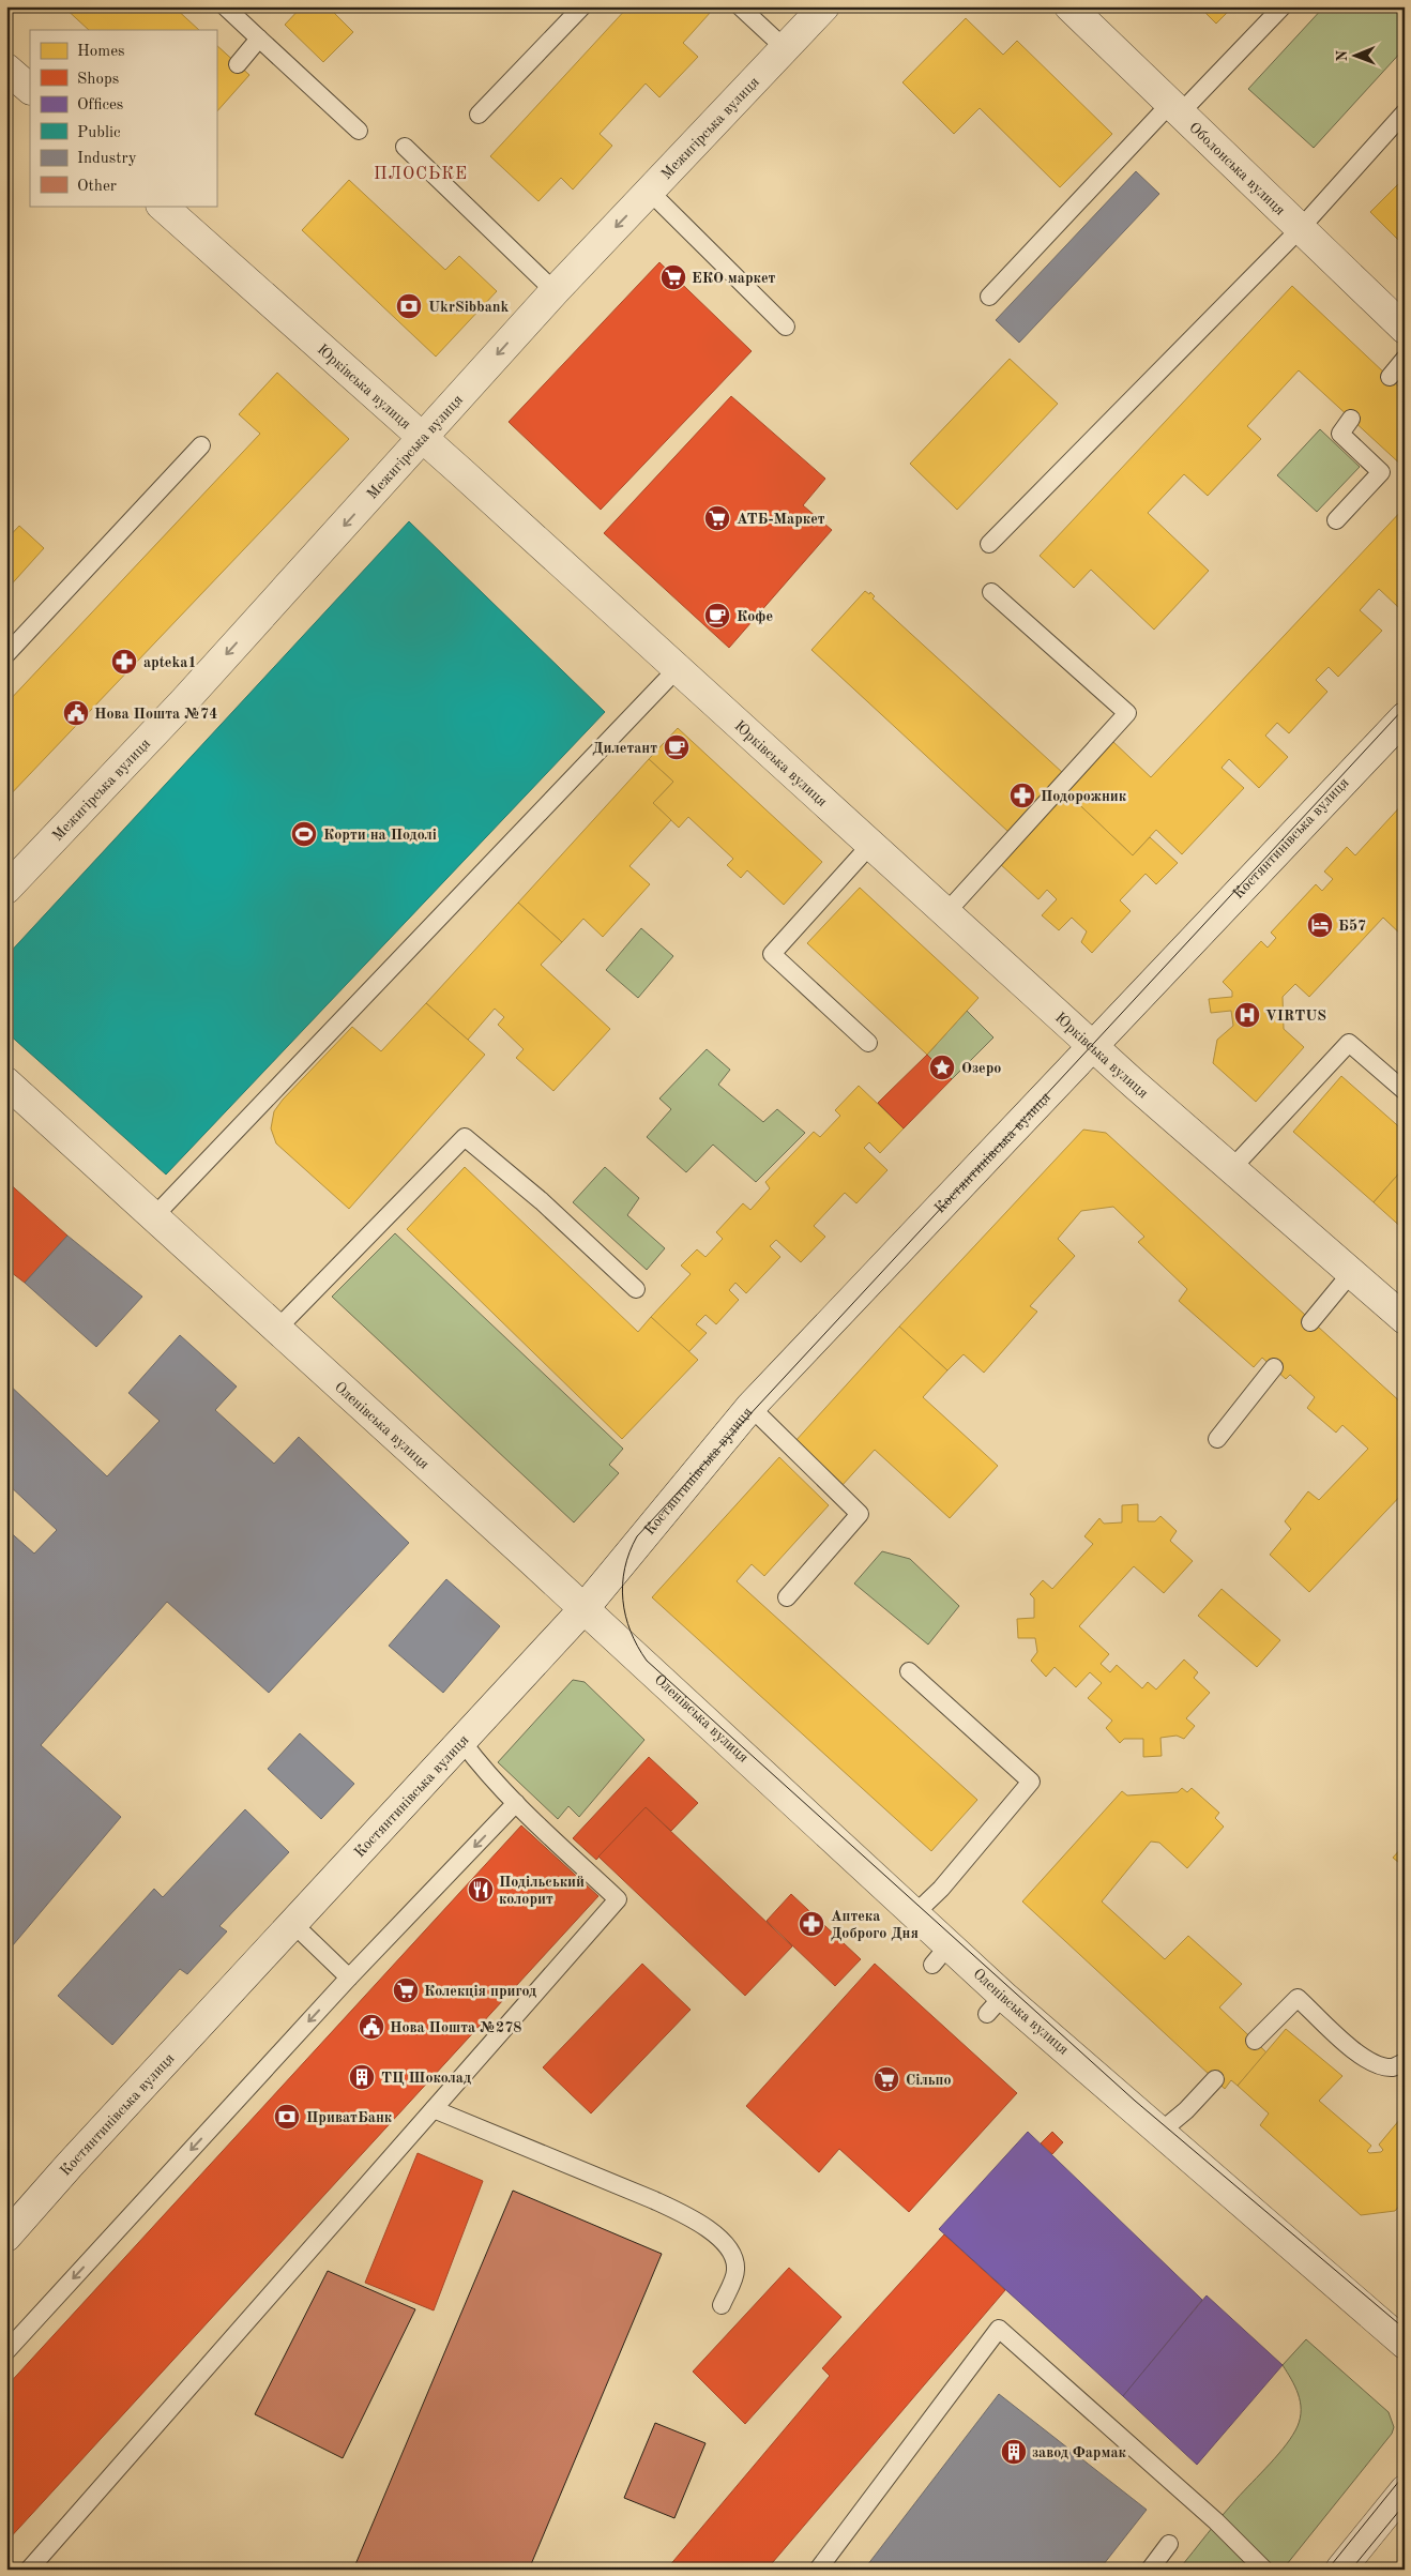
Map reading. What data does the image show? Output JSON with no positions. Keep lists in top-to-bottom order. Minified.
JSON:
{"streets":{"street":["Межигірська вулиця","Оболонська вулиця","Юрківська вулиця","Костянтинівська вулиця","Оленівська вулиця"]},"crossings":[["Межигірська вулиця","Юрківська вулиця"],["Юрківська вулиця","Костянтинівська вулиця"],["Костянтинівська вулиця","Оленівська вулиця"]],"one_way":["Межигірська вулиця"],"districts":["ПЛОСЬКЕ"],"places":{"supermarket":["ЕКО маркет","АТБ-Маркет","Колекція пригод","Сільпо"],"bank":["UkrSibbank","ПриватБанк"],"cafe":["Кофе","Дилетант"],"pharmacy":["apteka1","Подорожник","Аптека Доброго Дня"],"public building":["Нова Пошта №74","Нова Пошта №278"],"sports":["Корти на Подолі"],"hotel":["Б57"],"hospital":["VIRTUS"],"place":["Озеро"],"restaurant":["Подільський колорит"],"building":["ТЦ Шоколад","завод Фармак"]},"legend":["Homes","Shops","Offices","Public","Industry","Other"],"north":"left"}
